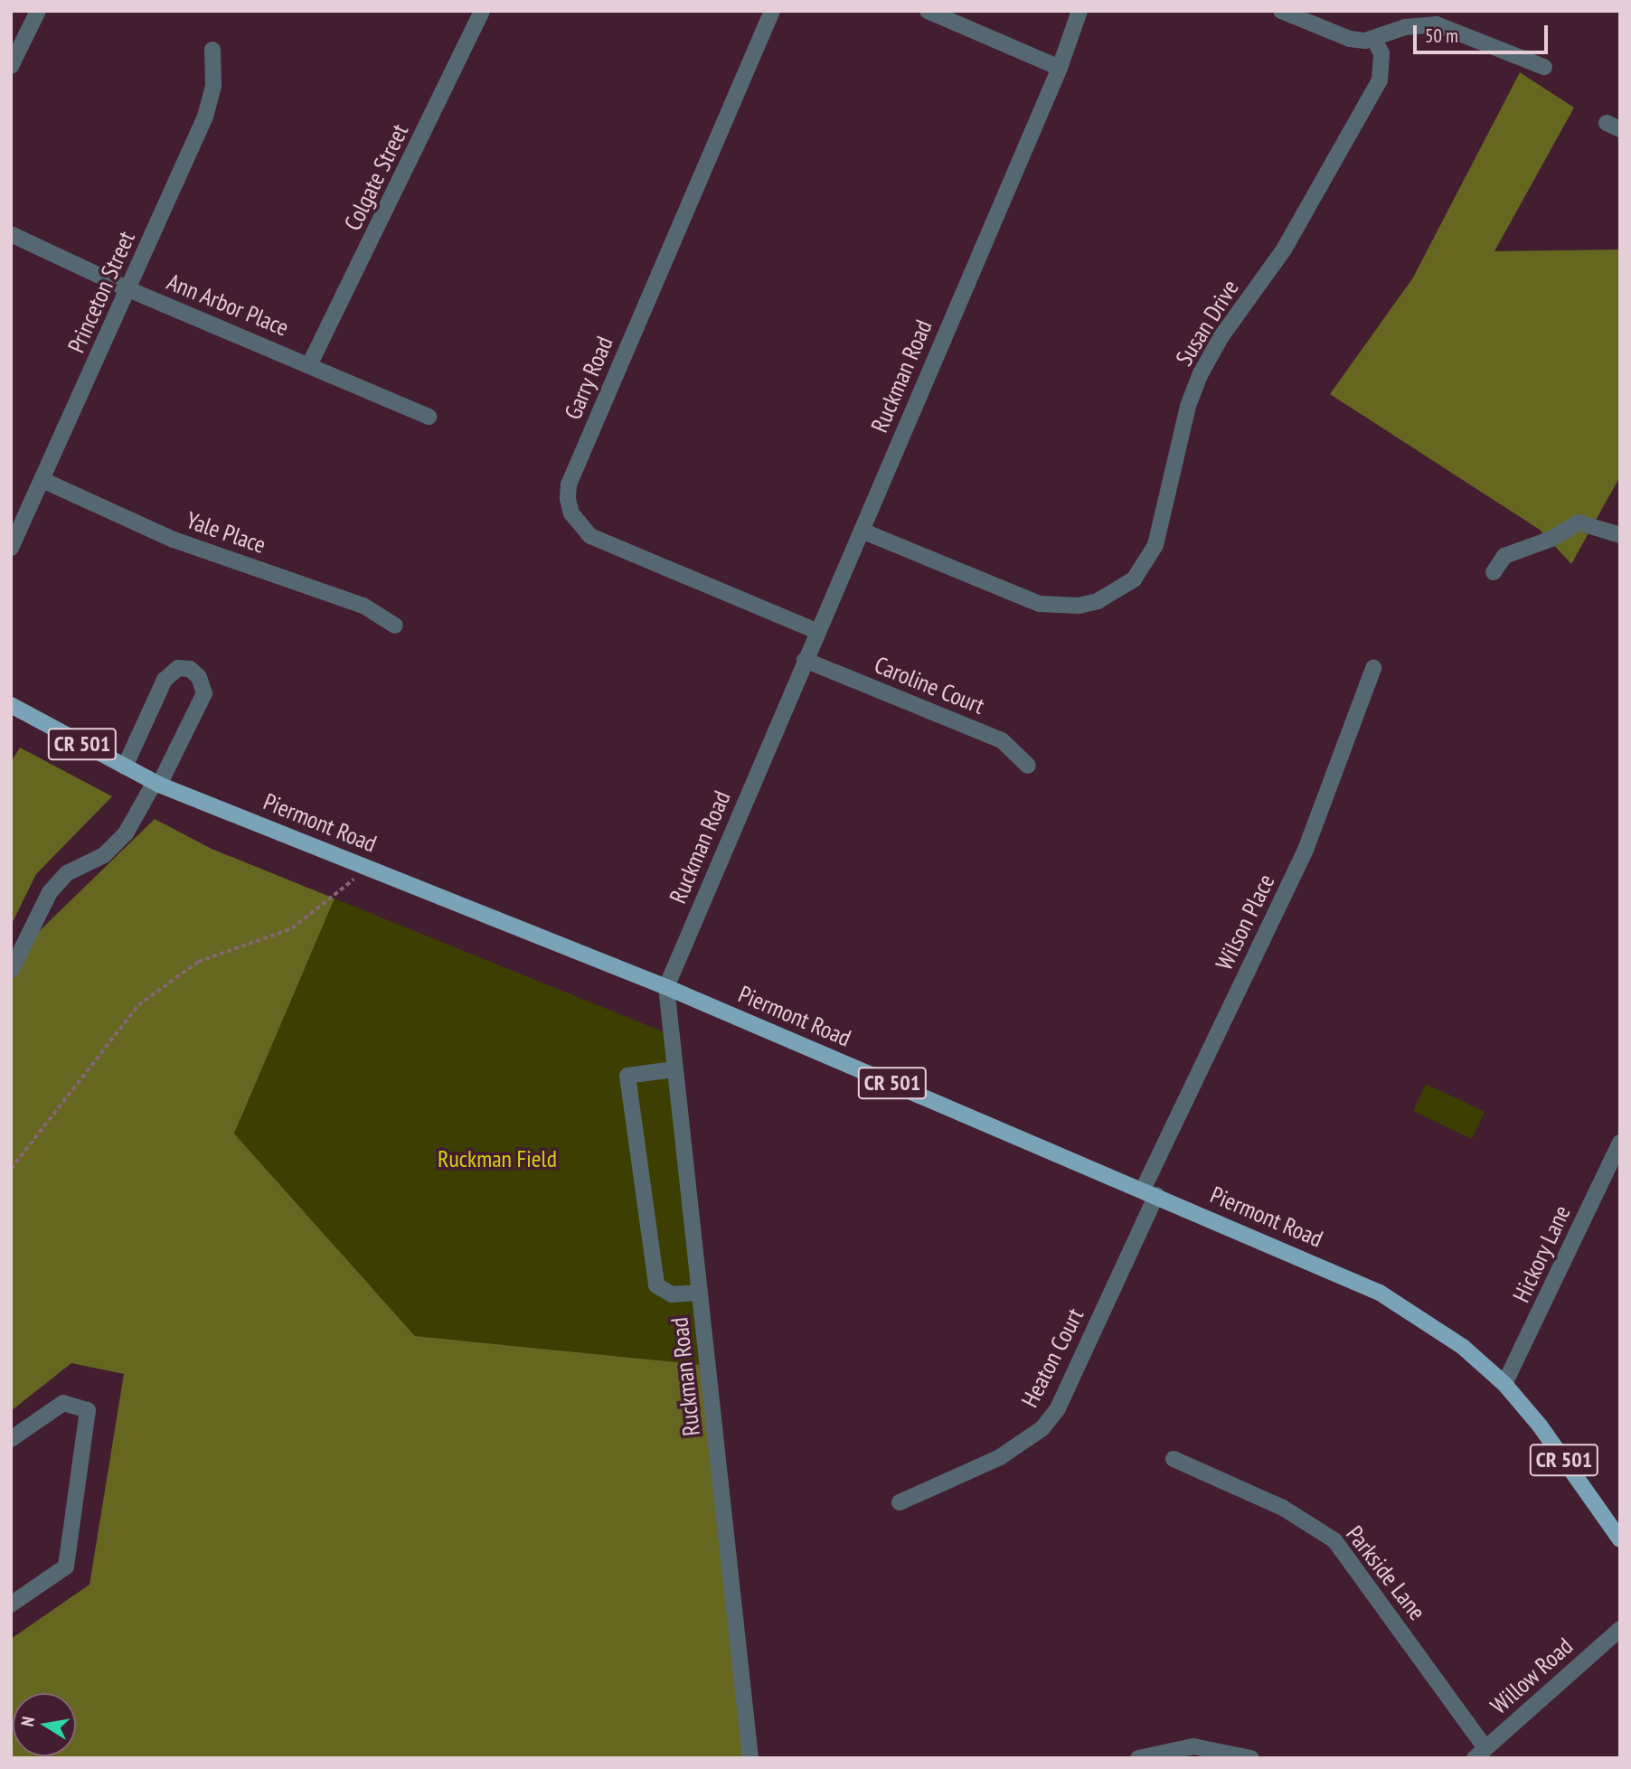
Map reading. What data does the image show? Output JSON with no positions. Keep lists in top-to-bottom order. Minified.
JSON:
{"streets":{"main road":["CR 501","Piermont Road"],"street":["Colgate Street","Princeton Street","Ann Arbor Place","Susan Drive","Ruckman Road","Garry Road","Yale Place","Caroline Court","Wilson Place","Hickory Lane","Heaton Court","Parkside Lane","Willow Road"]},"crossings":[["Colgate Street","Ann Arbor Place"],["Princeton Street","Ann Arbor Place"],["Princeton Street","Yale Place"],["Susan Drive","Ruckman Road"],["Ruckman Road","Garry Road"],["Ruckman Road","Caroline Court"],["Ruckman Road","Piermont Road"],["Piermont Road","Wilson Place"],["Piermont Road","Hickory Lane"],["Piermont Road","Heaton Court"],["Wilson Place","Heaton Court"],["Parkside Lane","Willow Road"]],"parks":["Ruckman Field"],"scale_bar":"50 m","north":"left"}
